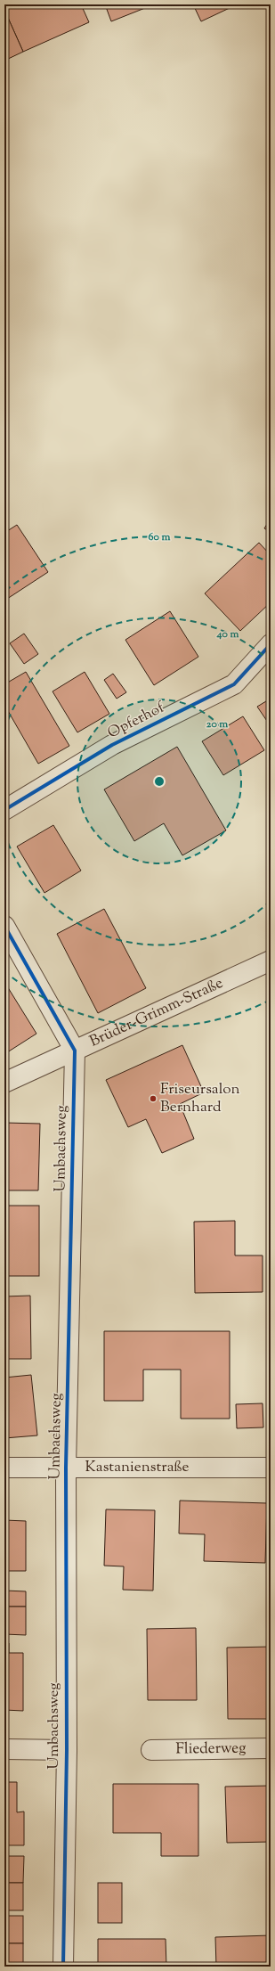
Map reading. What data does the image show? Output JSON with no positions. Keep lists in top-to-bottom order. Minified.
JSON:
{"streets":{"street":["Opferhof","Brüder-Grimm-Straße","Umbachsweg","Kastanienstraße","Fliederweg"]},"crossings":[["Brüder-Grimm-Straße","Umbachsweg"],["Umbachsweg","Kastanienstraße"]],"places":["Friseursalon Bernhard"],"rings":["60 m","40 m","20 m"]}
